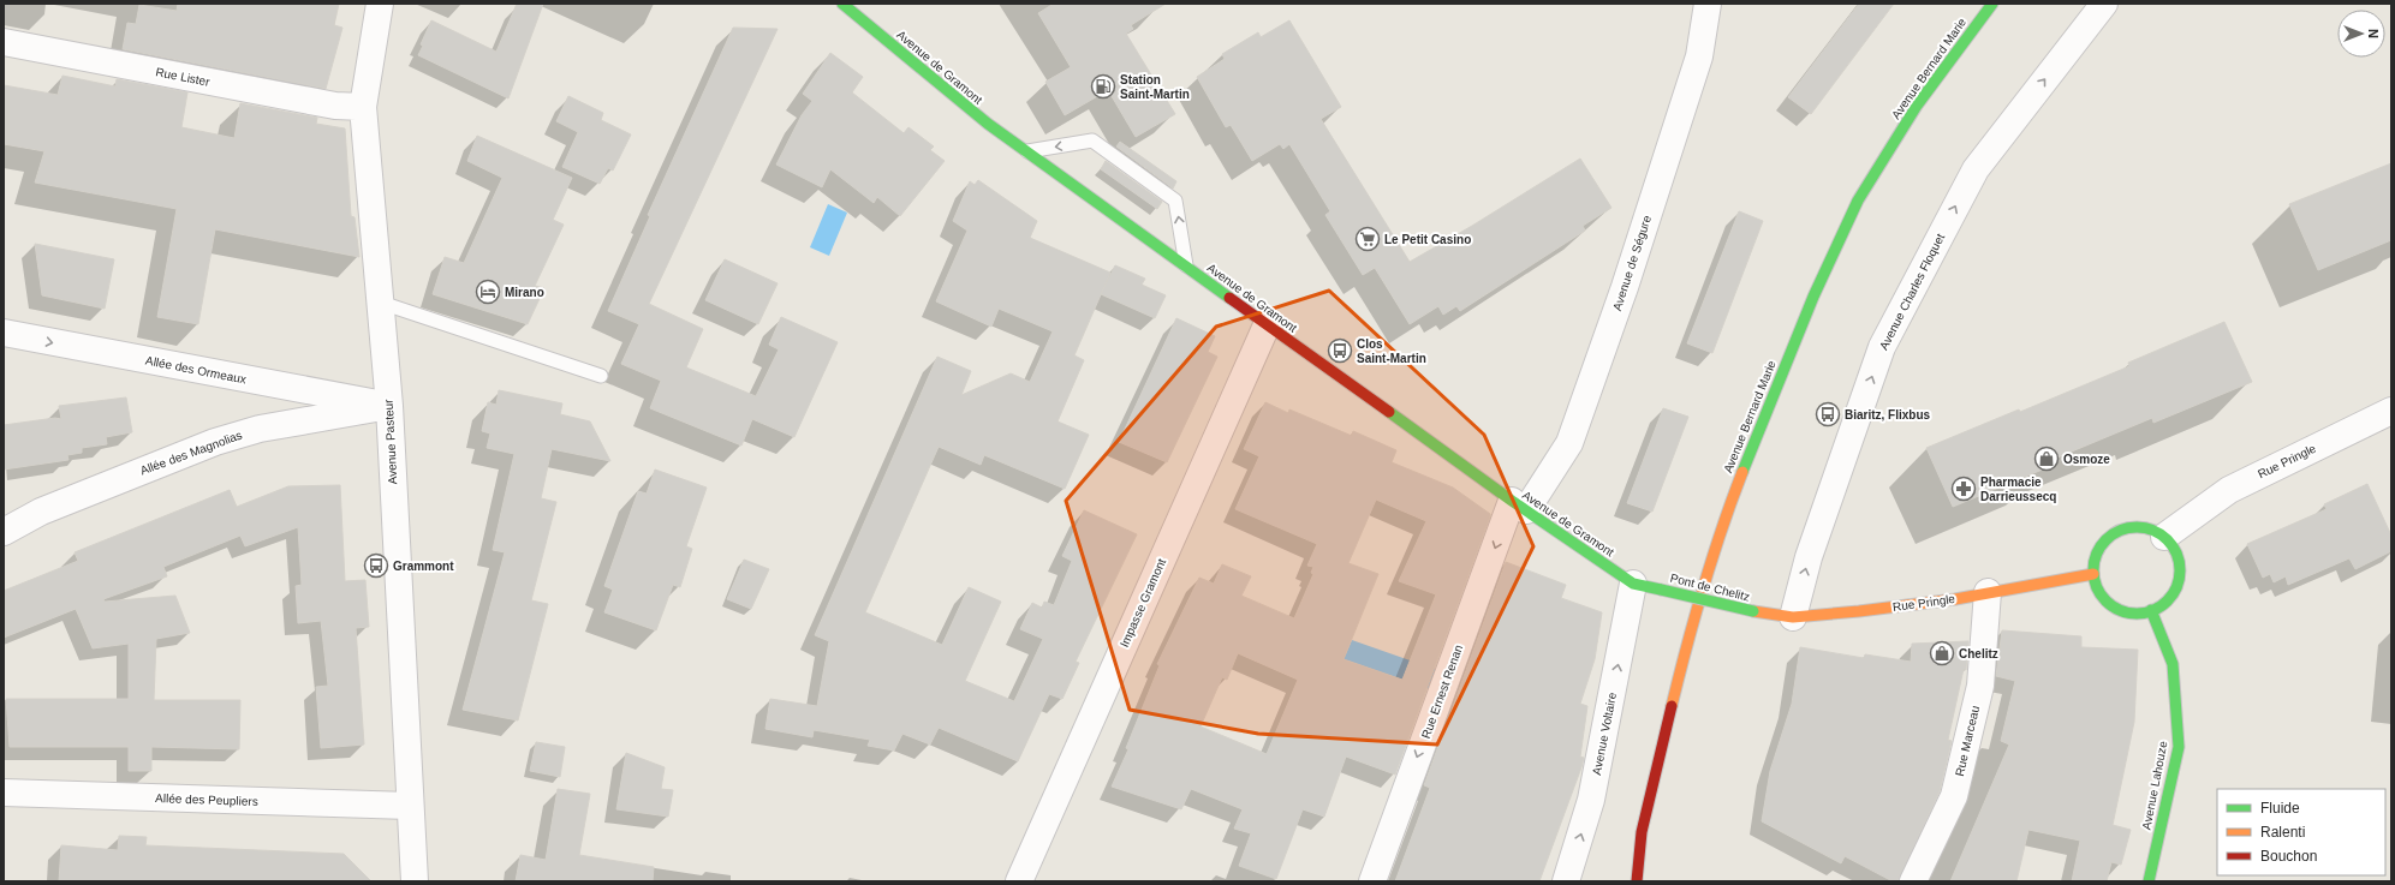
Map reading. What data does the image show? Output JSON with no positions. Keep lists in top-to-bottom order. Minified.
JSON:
{"streets":{"street":["Avenue de Gramont","Avenue Bernard Marie","Rue Lister","Avenue de Ségure","Avenue Charles Floquet","Allée des Ormeaux","Avenue Pasteur","Allée des Magnolias","Rue Pringle","Pont de Chelitz","Impasse Gramont","Rue Ernest Renan","Avenue Voltaire","Rue Marceau","Avenue Lahouze","Allée des Peupliers"]},"crossings":[["Avenue de Gramont","Avenue de Ségure"],["Avenue de Gramont","Pont de Chelitz"],["Avenue de Gramont","Impasse Gramont"],["Avenue de Gramont","Rue Ernest Renan"],["Avenue de Gramont","Avenue Voltaire"],["Rue Lister","Avenue Pasteur"],["Avenue de Ségure","Rue Ernest Renan"],["Avenue Charles Floquet","Rue Pringle"],["Allée des Ormeaux","Avenue Pasteur"],["Allée des Ormeaux","Allée des Magnolias"],["Avenue Pasteur","Allée des Magnolias"],["Avenue Pasteur","Allée des Peupliers"],["Rue Pringle","Pont de Chelitz"],["Rue Pringle","Rue Marceau"],["Rue Pringle","Avenue Lahouze"]],"one_way":["Avenue Charles Floquet","Allée des Ormeaux","Rue Ernest Renan","Avenue Voltaire"],"places":{"fuel station":["Station Saint-Martin"],"supermarket":["Le Petit Casino"],"hotel":["Mirano"],"bus stop":["Clos Saint-Martin","Biaritz, Flixbus","Grammont"],"shop":["Osmoze","Chelitz"],"pharmacy":["Pharmacie Darrieussecq"]},"legend":["Fluide","Ralenti","Bouchon"],"north":"right"}
